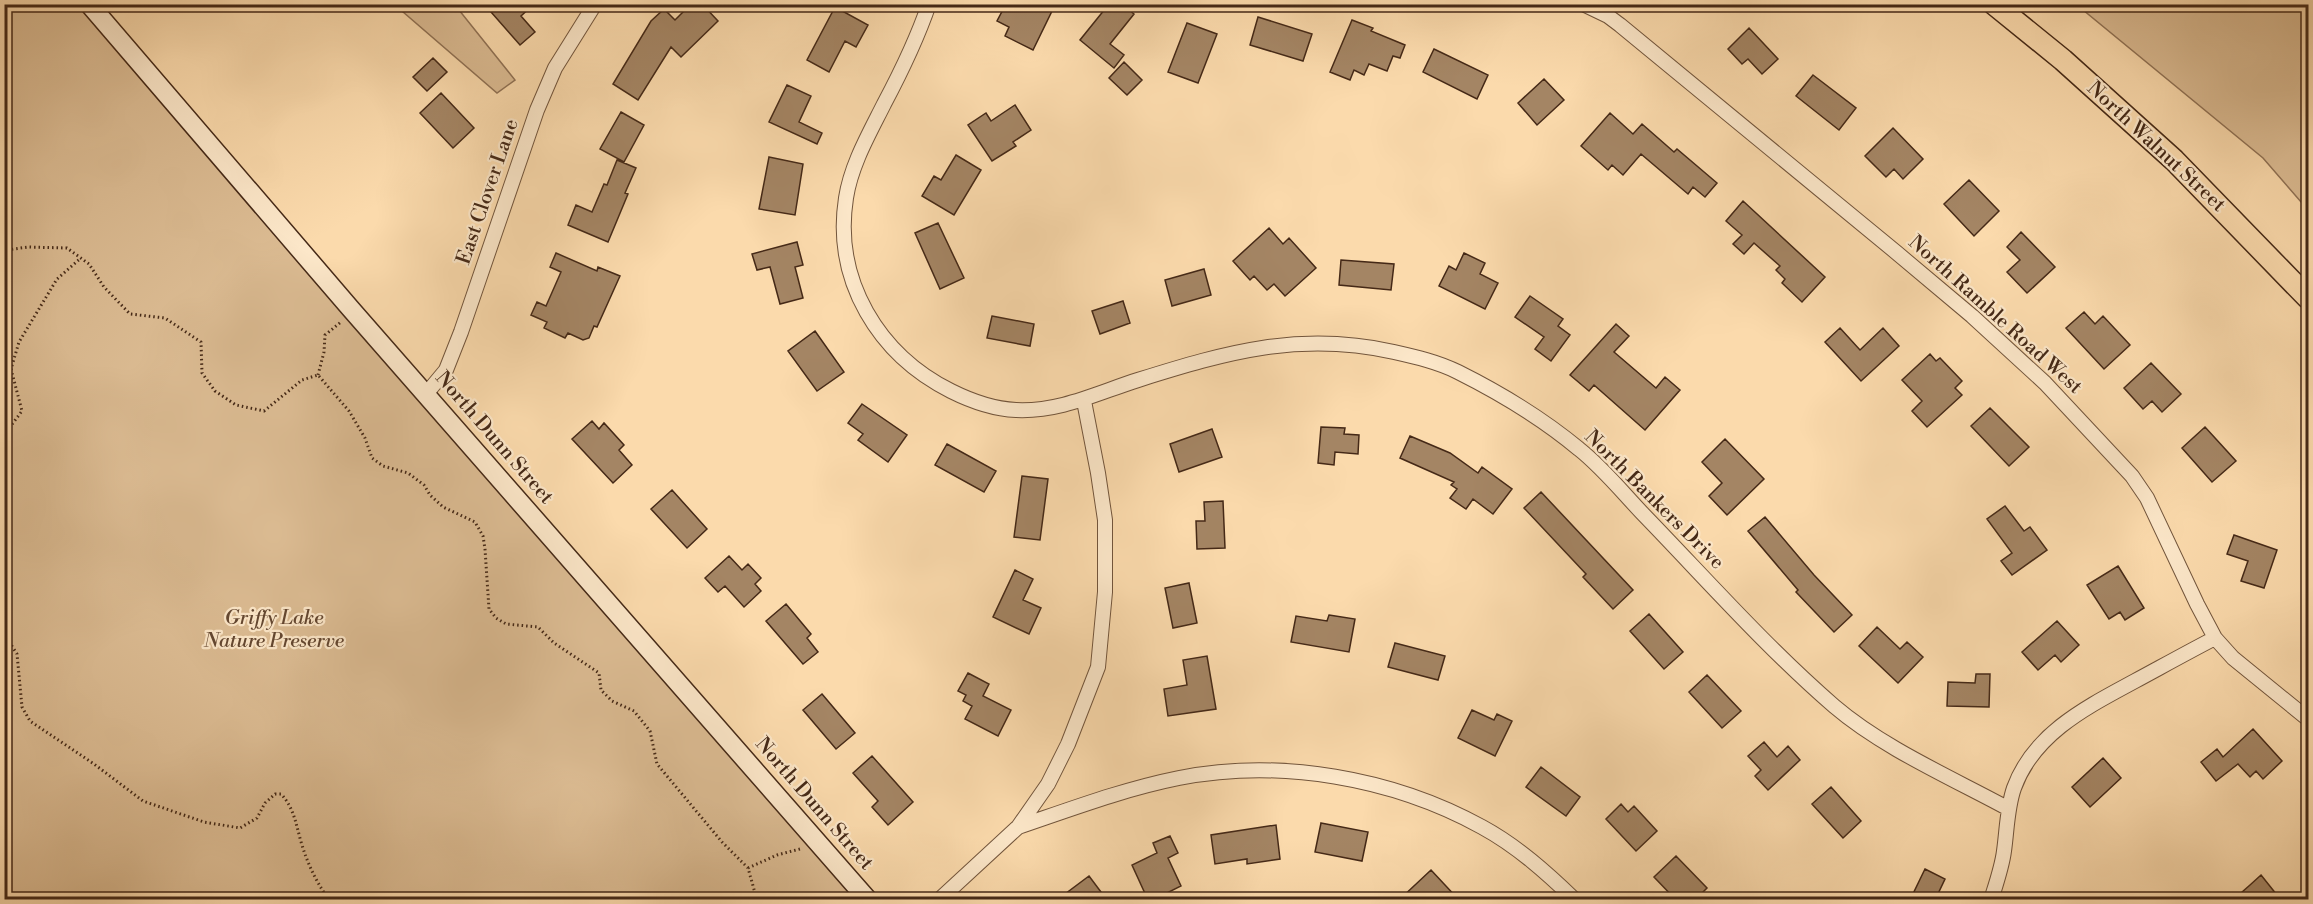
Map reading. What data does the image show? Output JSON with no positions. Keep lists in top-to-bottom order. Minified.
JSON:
{"streets":{"main road":["North Walnut Street"],"street":["East Clover Lane","North Ramble Road West","North Dunn Street","North Bankers Drive"]},"crossings":[["East Clover Lane","North Dunn Street"]],"parks":["Griffy Lake Nature Preserve"]}
